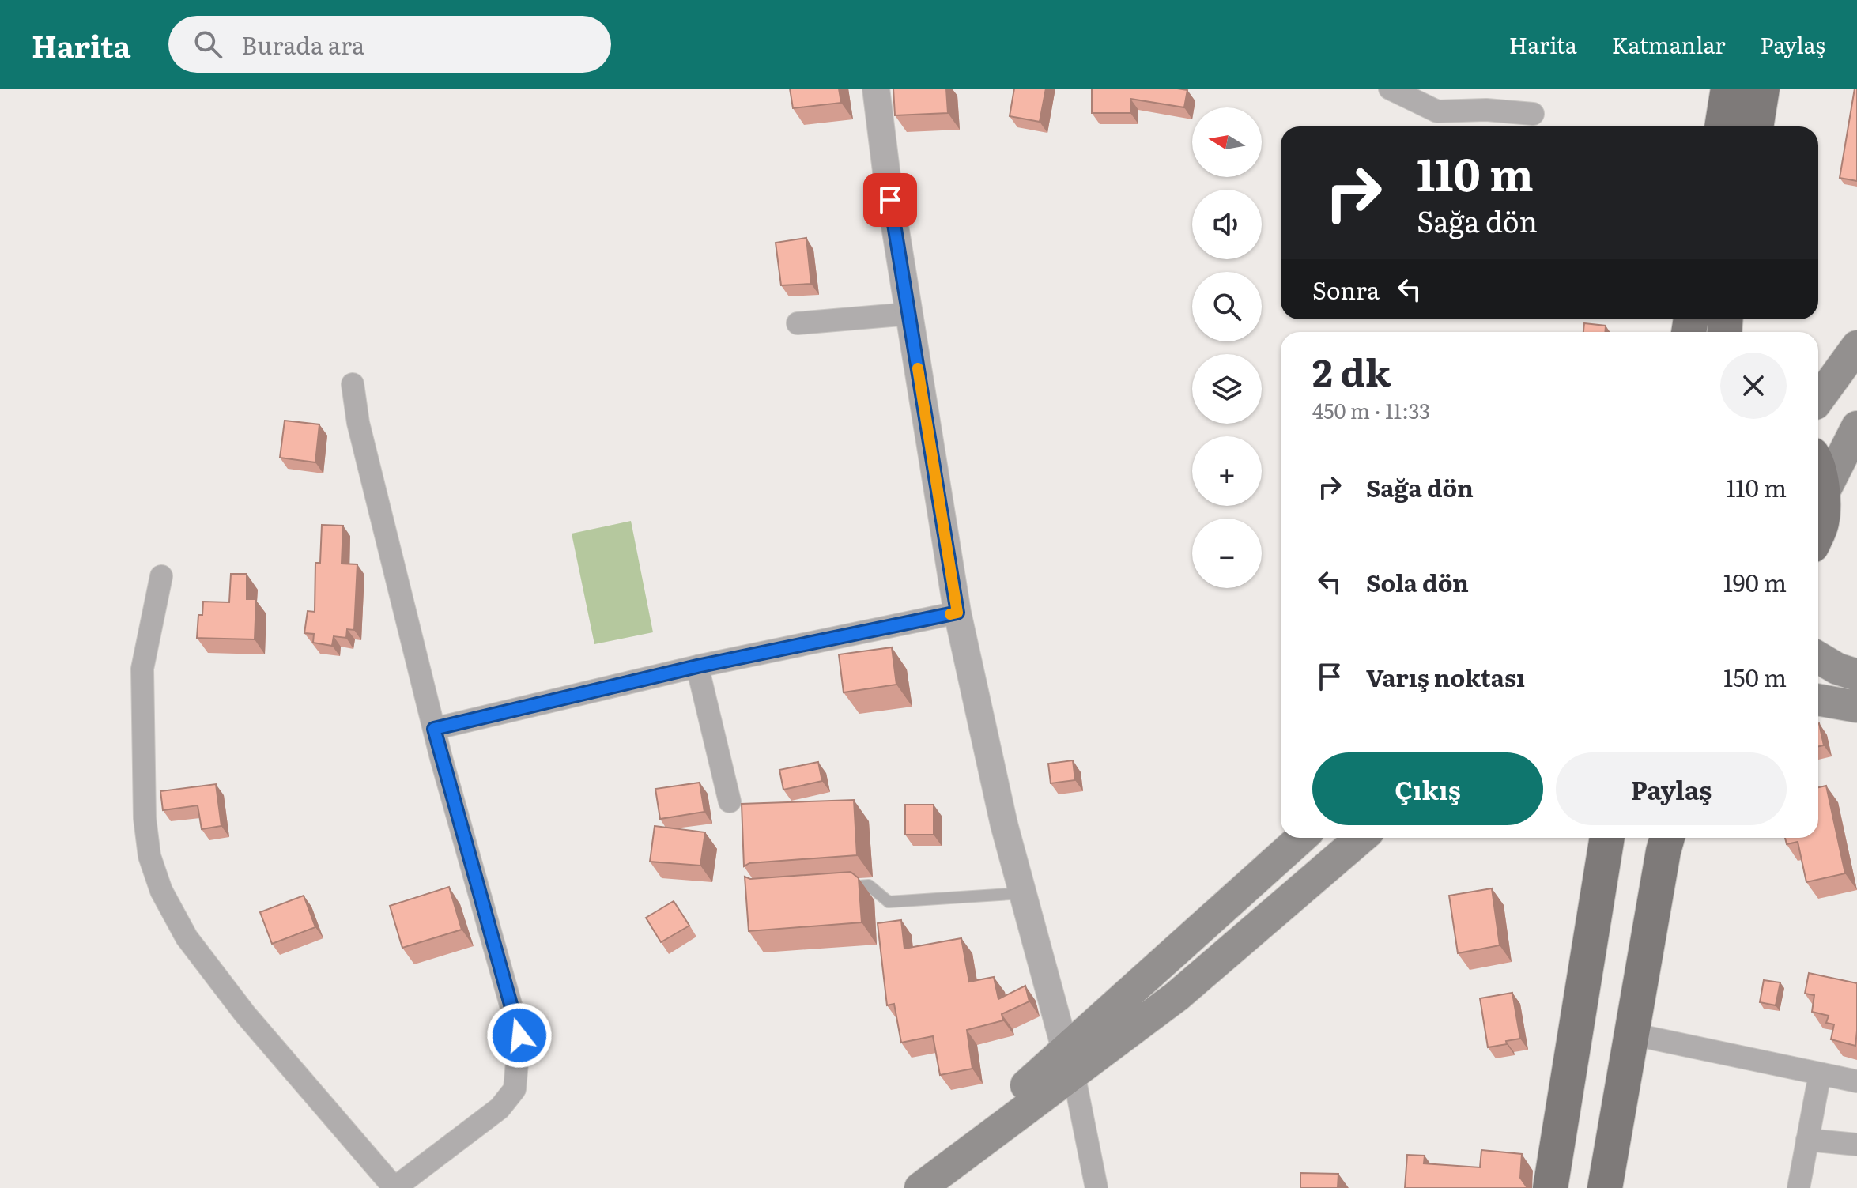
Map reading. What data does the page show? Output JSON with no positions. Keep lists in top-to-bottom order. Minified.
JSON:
{"north":"left","page":{"header":"Harita","search":"Burada ara","nav":["Harita","Katmanlar","Paylaş"],"map_buttons":["+","−"],"turn":["110 m","Sağa dön"],"then":"Sonra","heading":["2 dk","450 m · 11:33"],"list":[{"name":"Sağa dön","value":"110 m"},{"name":"Sola dön","value":"190 m"},{"name":"Varış noktası","value":"150 m"}],"buttons":["Çıkış","Paylaş"]}}
